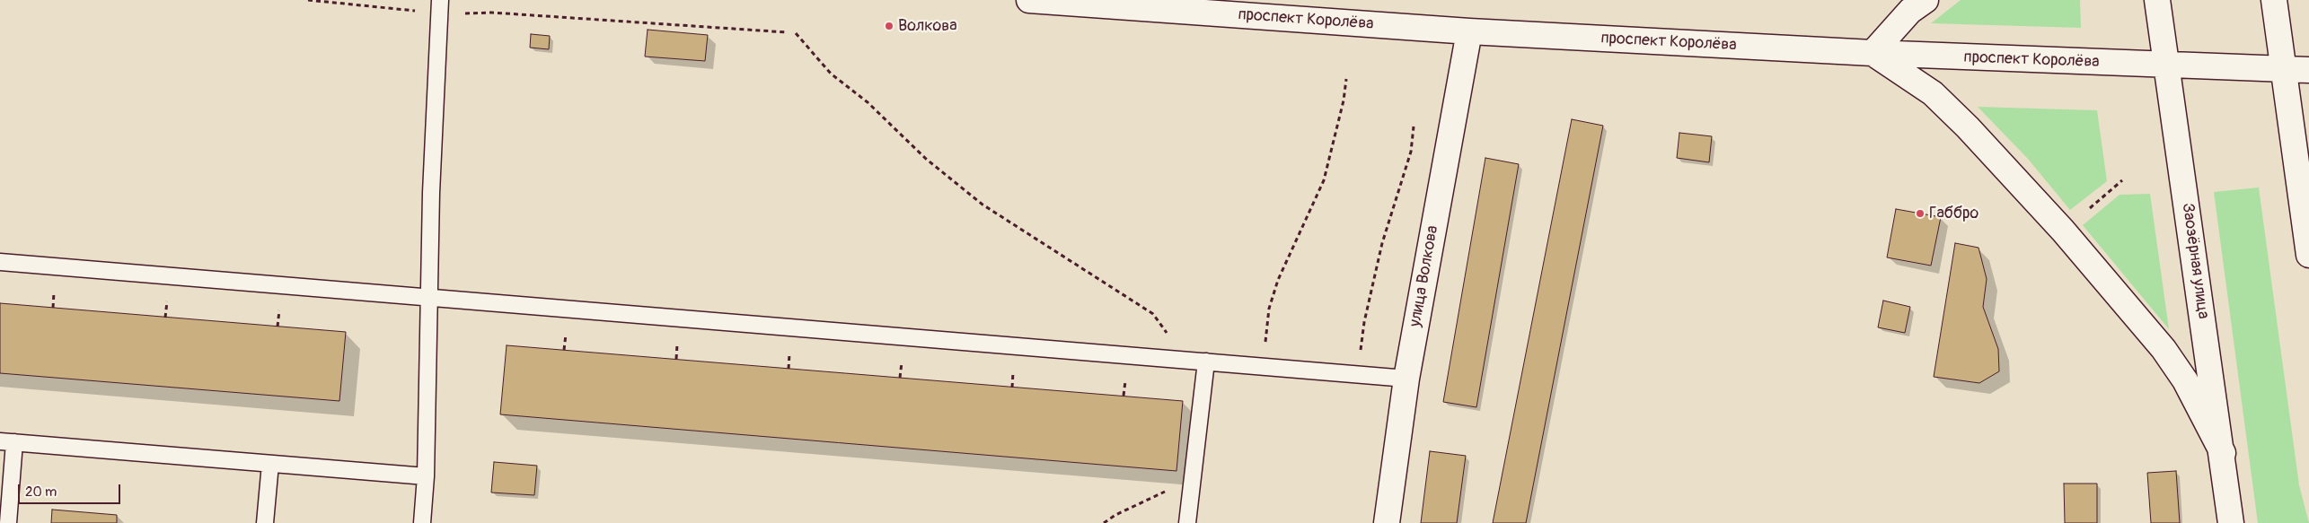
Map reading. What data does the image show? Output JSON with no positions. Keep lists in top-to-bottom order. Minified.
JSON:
{"streets":{"main road":["проспект Королёва","Заозёрная улица","улица Волкова"]},"crossings":[["проспект Королёва","Заозёрная улица"],["проспект Королёва","улица Волкова"]],"places":["Волкова","Габбро"],"scale_bar":"20 m"}
